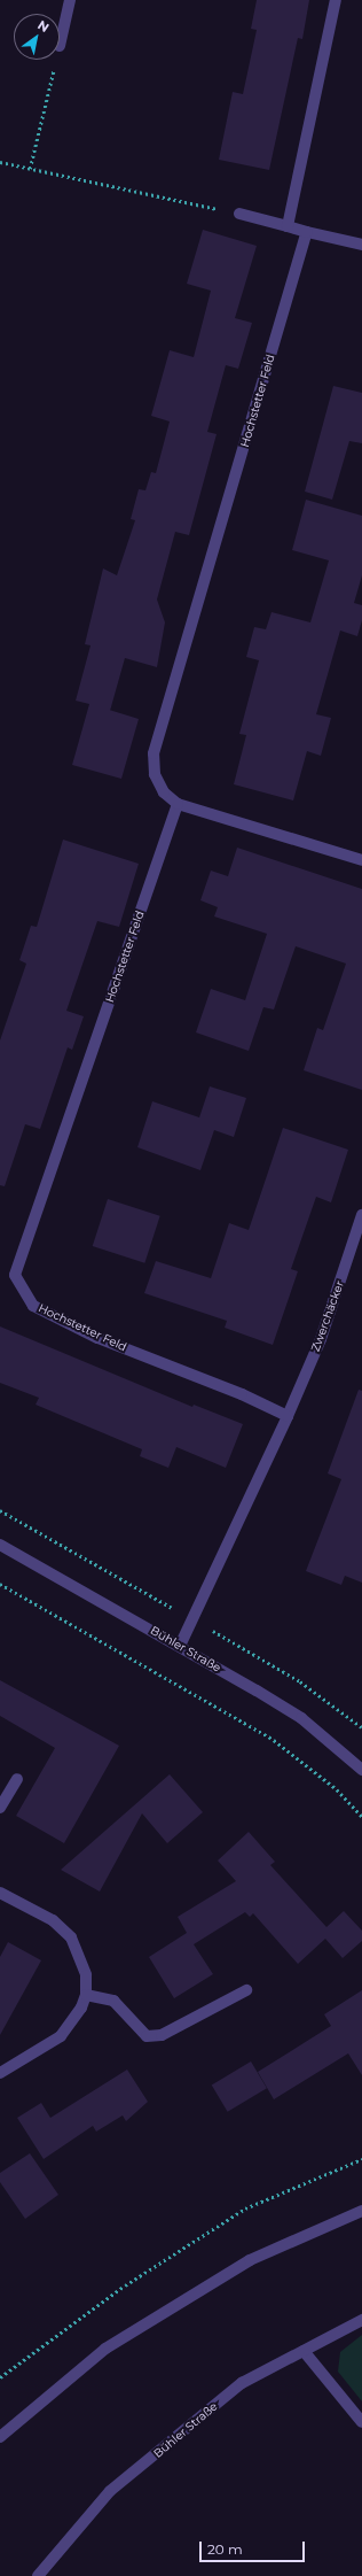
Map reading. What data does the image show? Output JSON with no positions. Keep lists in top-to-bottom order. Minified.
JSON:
{"streets":{"street":["Hochstetter Feld","Zwerchäcker","Bühler Straße"]},"crossings":[["Hochstetter Feld","Zwerchäcker"]],"scale_bar":"20 m","north":"top right"}
